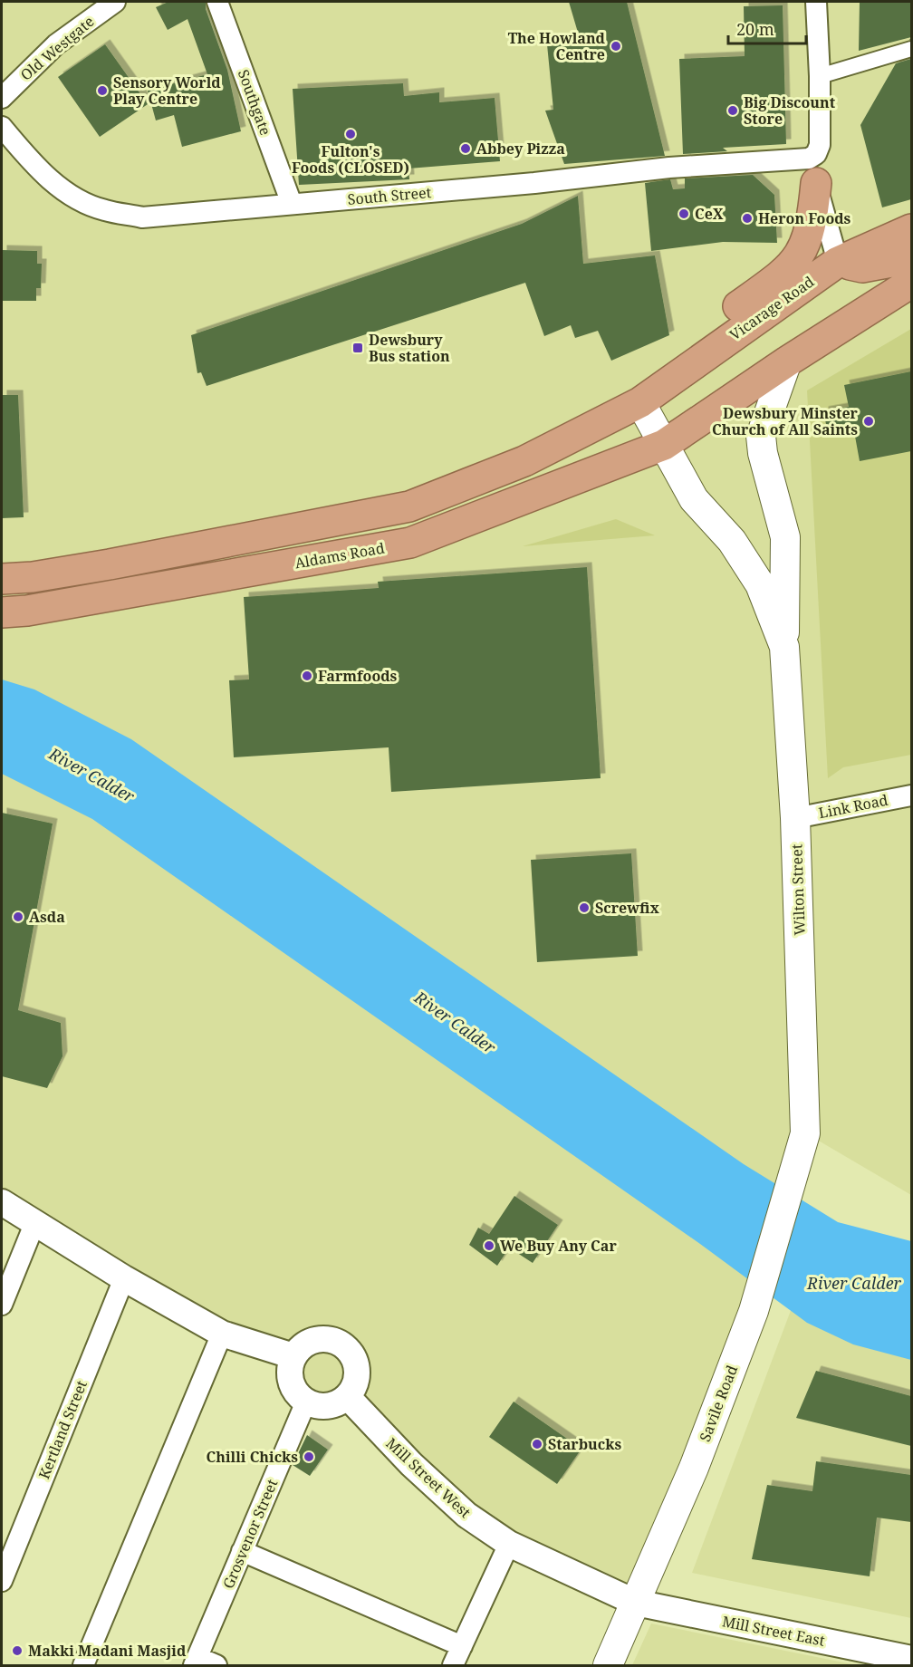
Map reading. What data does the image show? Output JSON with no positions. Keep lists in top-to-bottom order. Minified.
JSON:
{"streets":{"highway":["Vicarage Road","Aldams Road"],"main road":["Wilton Street","Savile Road"],"street":["Old Westgate","Southgate","South Street","Link Road","Kertland Street","Mill Street West","Grosvenor Street","Mill Street East"]},"crossings":[["Southgate","South Street"],["Vicarage Road","Wilton Street"],["Aldams Road","Wilton Street"],["Link Road","Wilton Street"],["Wilton Street","Savile Road"],["Savile Road","Mill Street West"],["Savile Road","Mill Street East"],["Mill Street West","Grosvenor Street"],["Mill Street West","Mill Street East"]],"water":["River Calder"],"places":{"other":["The Howland Centre","Sensory World Play Centre","Big Discount Store","Fulton's Foods (CLOSED)","Abbey Pizza","CeX","Heron Foods","Dewsbury Minster Church of All Saints","Farmfoods","Screwfix","Asda","We Buy Any Car","Starbucks","Chilli Chicks","Makki Madani Masjid"],"transit":["Dewsbury Bus station"]},"scale_bar":"20 m"}
